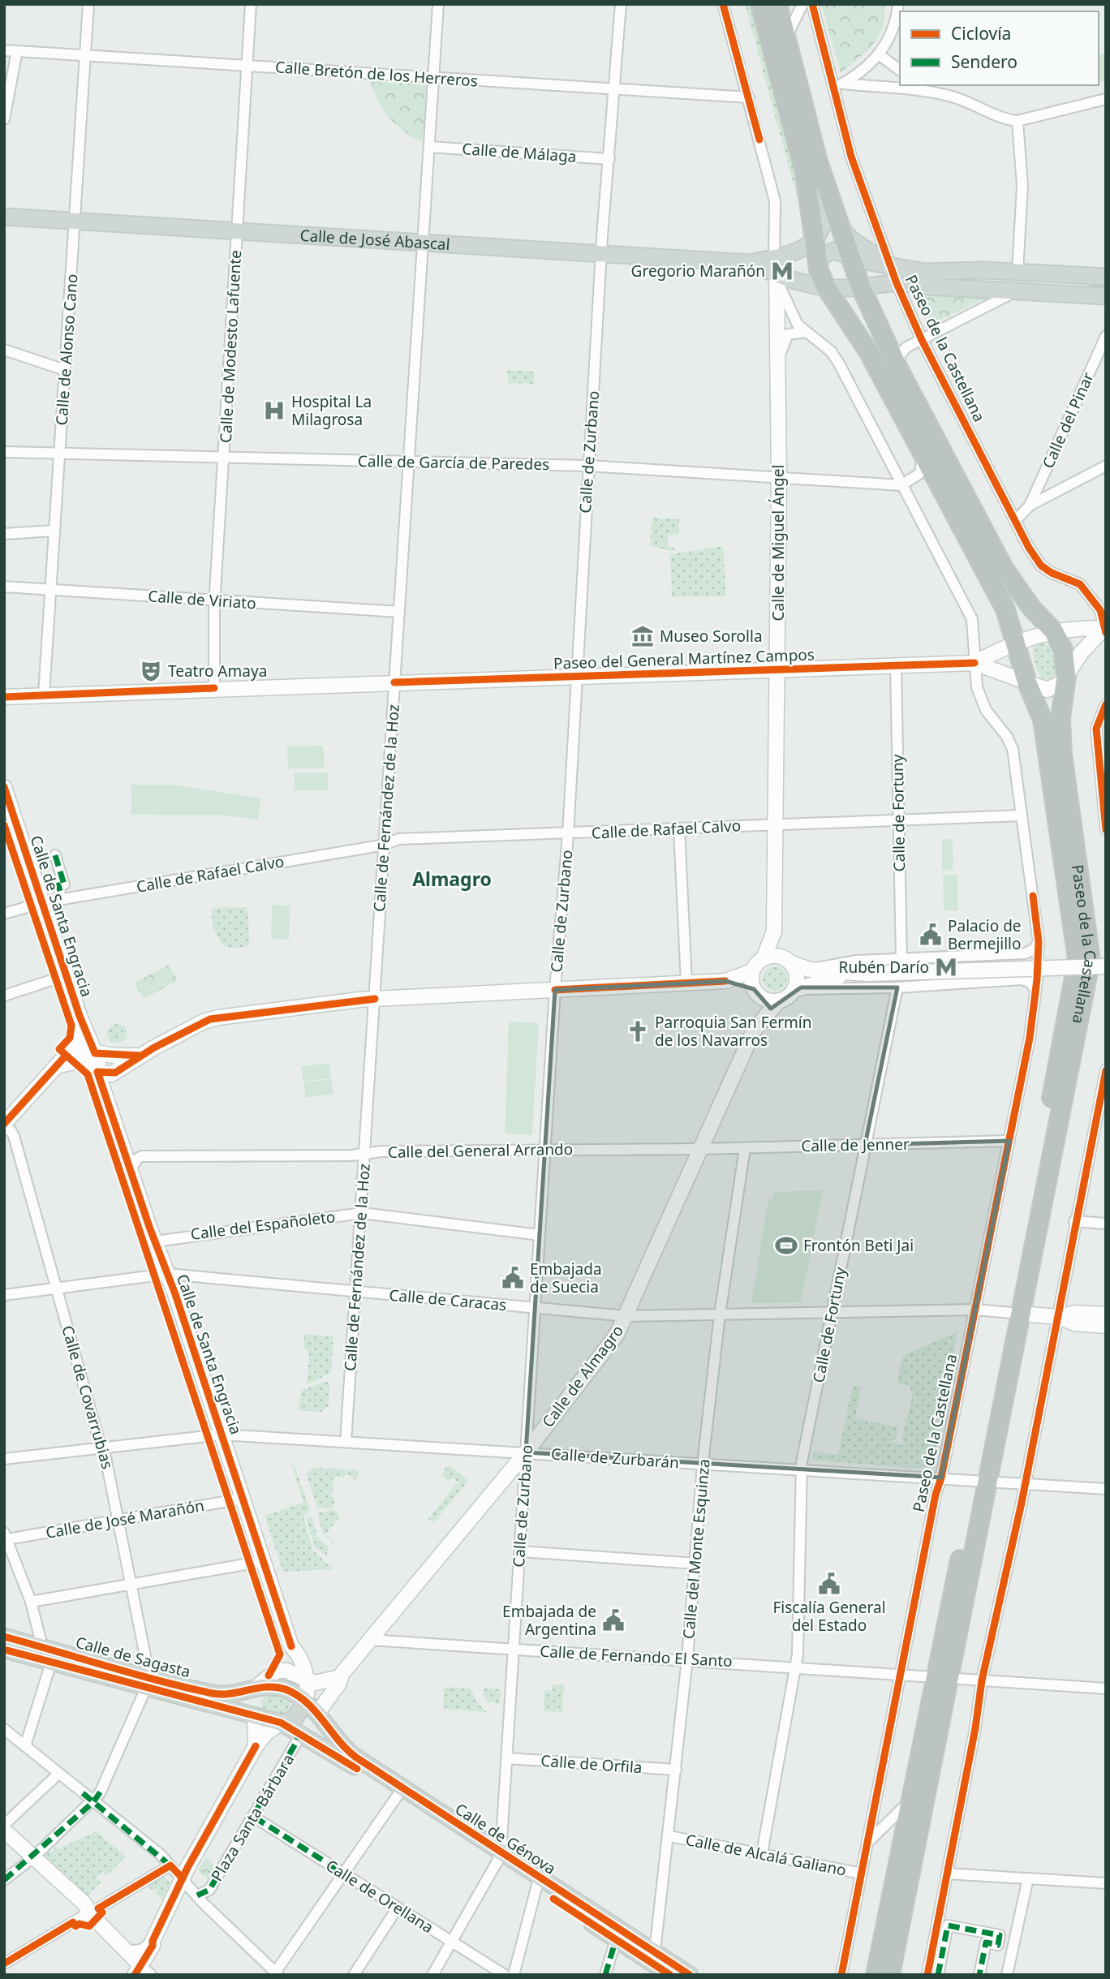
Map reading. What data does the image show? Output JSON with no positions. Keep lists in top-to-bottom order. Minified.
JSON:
{"streets":{"highway":["Paseo de la Castellana"],"main road":["Calle de José Abascal","Calle de Sagasta","Calle de Génova"],"street":["Calle Bretón de los Herreros","Calle de Málaga","Calle de Modesto Lafuente","Calle de Alonso Cano","Calle del Pinar","Calle de Zurbano","Calle de García de Paredes","Calle de Miguel Ángel","Calle de Viriato","Paseo del General Martínez Campos","Calle de Fernández de la Hoz","Calle de Fortuny","Calle de Rafael Calvo","Calle de Santa Engracia","Calle de Jenner","Calle del General Arrando","Calle del Españoleto","Calle de Caracas","Calle de Almagro","Calle de Covarrubias","Calle de Zurbarán","Calle de José Marañón","Calle del Monte Esquinza","Calle de Fernando El Santo","Calle de Orfila","Plaza Santa Bárbara","Calle de Alcalá Galiano","Calle de Orellana"]},"crossings":[["Calle Bretón de los Herreros","Calle de Modesto Lafuente"],["Calle Bretón de los Herreros","Paseo de la Castellana"],["Calle Bretón de los Herreros","Calle de Alonso Cano"],["Calle Bretón de los Herreros","Calle de Zurbano"],["Calle Bretón de los Herreros","Calle de Fernández de la Hoz"],["Calle de Málaga","Calle de Zurbano"],["Calle de Málaga","Calle de Fernández de la Hoz"],["Calle de José Abascal","Calle de Modesto Lafuente"],["Calle de José Abascal","Calle de Alonso Cano"],["Calle de José Abascal","Calle de Zurbano"],["Calle de José Abascal","Calle de Fernández de la Hoz"],["Calle de Modesto Lafuente","Calle de García de Paredes"],["Calle de Modesto Lafuente","Calle de Viriato"],["Calle de Modesto Lafuente","Paseo del General Martínez Campos"],["Paseo de la Castellana","Calle de García de Paredes"],["Paseo de la Castellana","Calle de Miguel Ángel"],["Paseo de la Castellana","Paseo del General Martínez Campos"],["Paseo de la Castellana","Calle de Rafael Calvo"],["Paseo de la Castellana","Calle de Jenner"],["Paseo de la Castellana","Calle de Caracas"],["Paseo de la Castellana","Calle de Zurbarán"],["Paseo de la Castellana","Calle de Fernando El Santo"],["Paseo de la Castellana","Calle de Alcalá Galiano"],["Calle de Alonso Cano","Calle de García de Paredes"],["Calle de Alonso Cano","Calle de Viriato"],["Calle de Alonso Cano","Paseo del General Martínez Campos"],["Calle de Zurbano","Calle de García de Paredes"],["Calle de Zurbano","Paseo del General Martínez Campos"],["Calle de Zurbano","Calle de Rafael Calvo"],["Calle de Zurbano","Calle del General Arrando"],["Calle de Zurbano","Calle del Españoleto"],["Calle de Zurbano","Calle de Caracas"],["Calle de Zurbano","Calle de Almagro"],["Calle de Zurbano","Calle de Zurbarán"],["Calle de Zurbano","Calle de Fernando El Santo"],["Calle de Zurbano","Calle de Orfila"],["Calle de Zurbano","Calle de Génova"],["Calle de García de Paredes","Calle de Miguel Ángel"],["Calle de García de Paredes","Calle de Fernández de la Hoz"],["Calle de Miguel Ángel","Paseo del General Martínez Campos"],["Calle de Miguel Ángel","Calle de Rafael Calvo"],["Calle de Miguel Ángel","Calle de Almagro"],["Calle de Viriato","Calle de Fernández de la Hoz"],["Paseo del General Martínez Campos","Calle de Fernández de la Hoz"],["Paseo del General Martínez Campos","Calle de Fortuny"],["Calle de Fernández de la Hoz","Calle de Rafael Calvo"],["Calle de Fernández de la Hoz","Calle del General Arrando"],["Calle de Fernández de la Hoz","Calle del Españoleto"],["Calle de Fernández de la Hoz","Calle de Caracas"],["Calle de Fernández de la Hoz","Calle de Zurbarán"],["Calle de Fortuny","Calle de Rafael Calvo"],["Calle de Fortuny","Calle de Jenner"],["Calle de Fortuny","Calle de Caracas"],["Calle de Fortuny","Calle de Zurbarán"],["Calle de Fortuny","Calle de Fernando El Santo"],["Calle de Fortuny","Calle de Alcalá Galiano"],["Calle de Rafael Calvo","Calle de Santa Engracia"],["Calle de Santa Engracia","Calle del General Arrando"],["Calle de Santa Engracia","Calle del Españoleto"],["Calle de Santa Engracia","Calle de Caracas"],["Calle de Santa Engracia","Calle de Zurbarán"],["Calle de Santa Engracia","Calle de José Marañón"],["Calle de Jenner","Calle del General Arrando"],["Calle de Jenner","Calle de Almagro"],["Calle de Jenner","Calle del Monte Esquinza"],["Calle del General Arrando","Calle de Almagro"],["Calle de Caracas","Calle de Almagro"],["Calle de Caracas","Calle de Covarrubias"],["Calle de Caracas","Calle del Monte Esquinza"],["Calle de Almagro","Calle de Zurbarán"],["Calle de Almagro","Calle de Fernando El Santo"],["Calle de Almagro","Calle de Génova"],["Calle de Covarrubias","Calle de Zurbarán"],["Calle de Covarrubias","Calle de José Marañón"],["Calle de Covarrubias","Calle de Sagasta"],["Calle de Zurbarán","Calle del Monte Esquinza"],["Calle del Monte Esquinza","Calle de Fernando El Santo"],["Calle del Monte Esquinza","Calle de Orfila"],["Calle del Monte Esquinza","Calle de Génova"],["Calle del Monte Esquinza","Calle de Alcalá Galiano"],["Calle de Sagasta","Calle de Génova"],["Plaza Santa Bárbara","Calle de Génova"],["Plaza Santa Bárbara","Calle de Orellana"]],"districts":["Almagro"],"places":{"metro station":["Gregorio Marañón","Rubén Darío"],"hospital":["Hospital La Milagrosa"],"museum":["Museo Sorolla"],"theatre":["Teatro Amaya"],"public building":["Palacio de Bermejillo","Embajada de Suecia","Fiscalía General del Estado","Embajada de Argentina"],"church":["Parroquia San Fermín de los Navarros"],"sports":["Frontón Beti Jai"]},"legend":["Ciclovía","Sendero"]}
